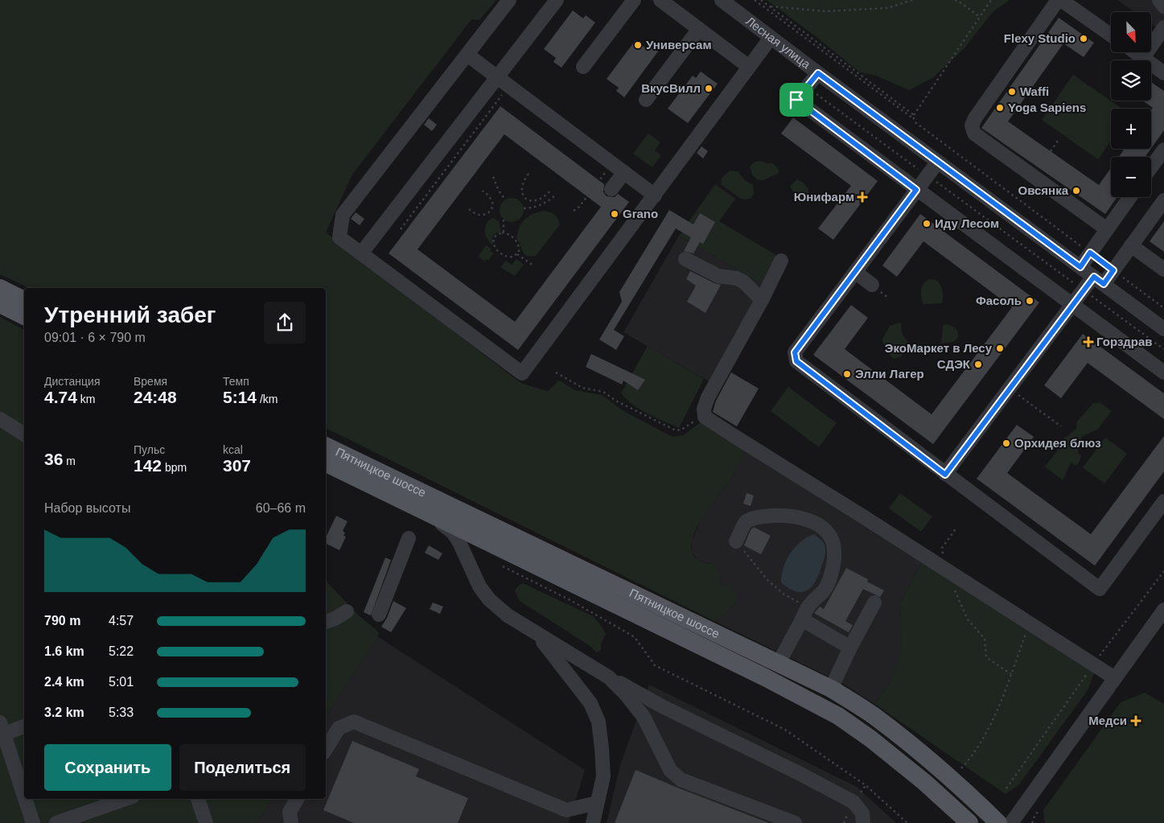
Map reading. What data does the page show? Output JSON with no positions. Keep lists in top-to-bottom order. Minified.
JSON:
{"streets":{"main road":["Пятницкое шоссе"],"street":["Лесная улица"]},"places":{"other":["Flexy Studio","Универсам","ВкусВилл","Waffi","Yoga Sapiens","Овсянка","Grano","Иду Лесом","Фасоль","ЭкоМаркет в Лесу","СДЭК","Элли Лагер","Орхидея блюз"],"health":["Юнифарм","Горздрав","Медси"]},"north":"bottom right","page":{"map_buttons":["+","−"],"heading":["Утренний забег","09:01 · 6 × 790 m"],"stats":[["Дистанция","4.74 km"],["Время","24:48"],["Темп","5:14 /km"],["36 m"],["Пульс","142 bpm"],["kcal","307"]],"chart":["Набор высоты","60–66 m"],"list":[{"name":"790 m","note":"4:57"},{"name":"1.6 km","note":"5:22"},{"name":"2.4 km","note":"5:01"},{"name":"3.2 km","note":"5:33"}],"buttons":["Сохранить","Поделиться"]}}
